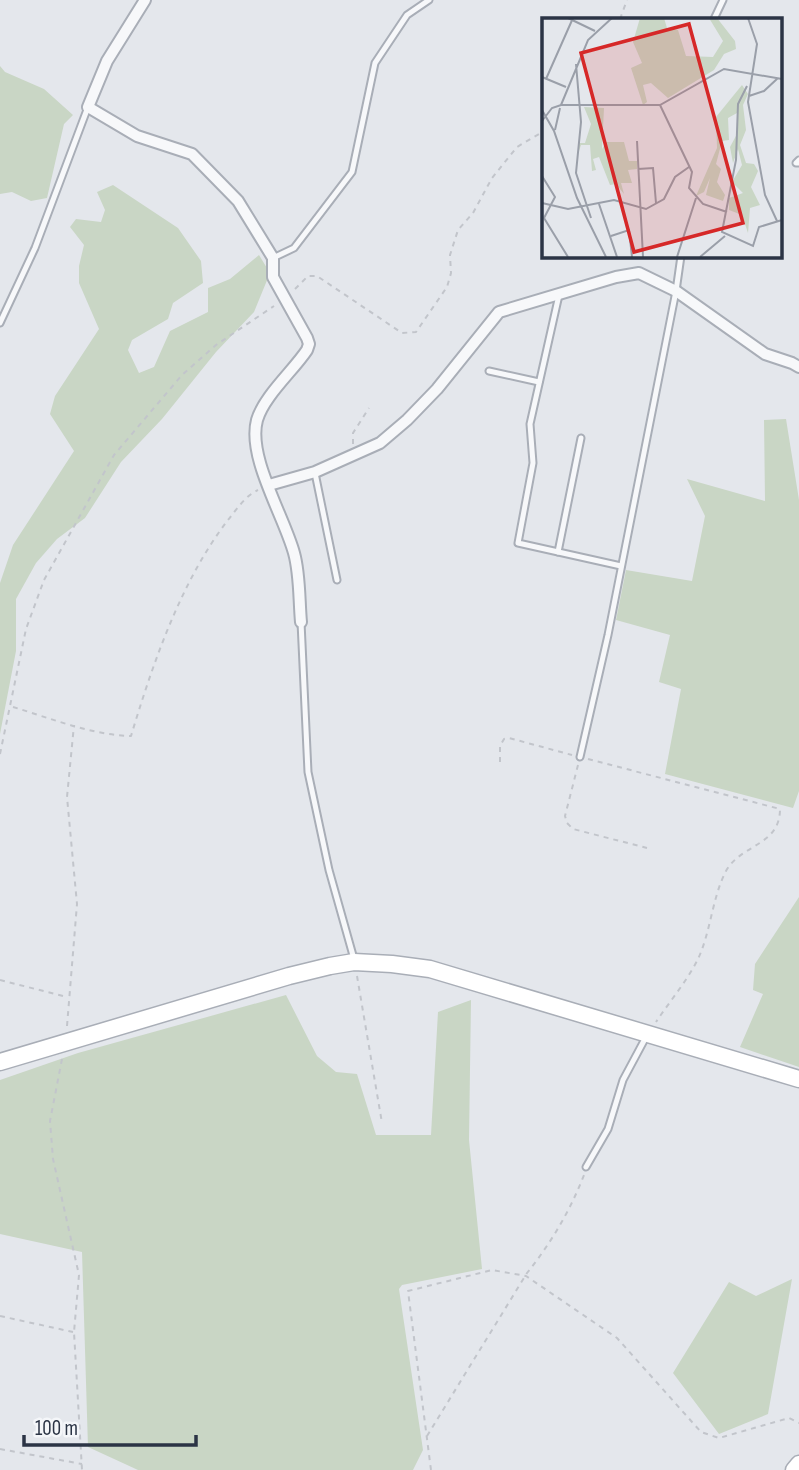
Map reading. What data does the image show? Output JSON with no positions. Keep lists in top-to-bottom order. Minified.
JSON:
{"scale_bar":"100 m"}
